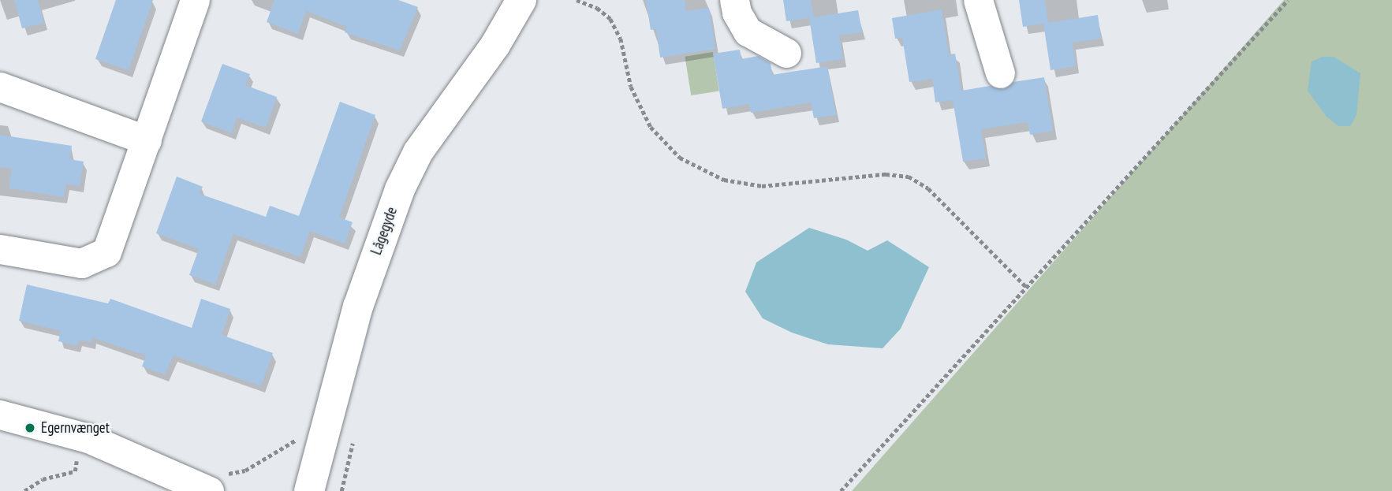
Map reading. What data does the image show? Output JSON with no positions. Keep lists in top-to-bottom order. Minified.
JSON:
{"streets":{"street":["Lågegyde"]},"places":["Egernvænget"]}
